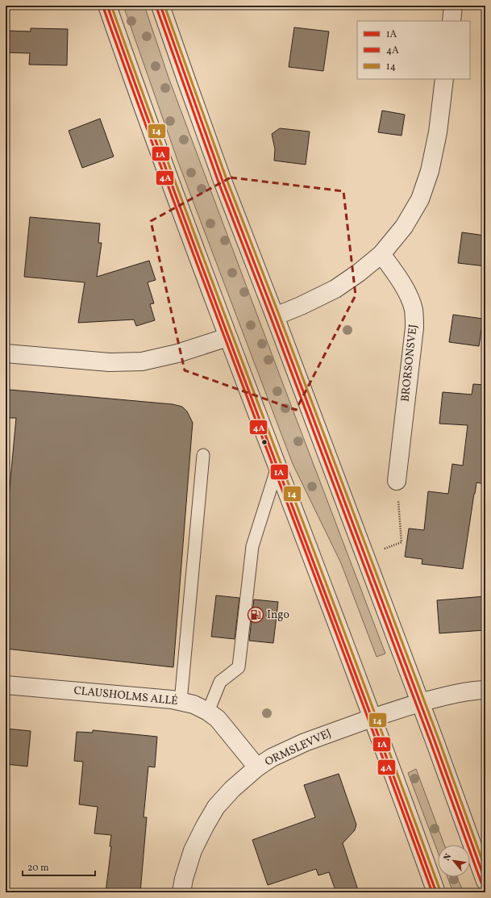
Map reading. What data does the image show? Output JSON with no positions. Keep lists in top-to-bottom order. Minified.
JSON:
{"streets":{"street":["BRORSONSVEJ","CLAUSHOLMS ALLÉ","ORMSLEVVEJ"]},"crossings":[["CLAUSHOLMS ALLÉ","ORMSLEVVEJ"]],"places":{"fuel station":["Ingo"]},"lines":["transit line 1A","transit line 14","transit line 4A"],"legend":["1A","4A","14"],"scale_bar":"20 m","north":"top left"}
